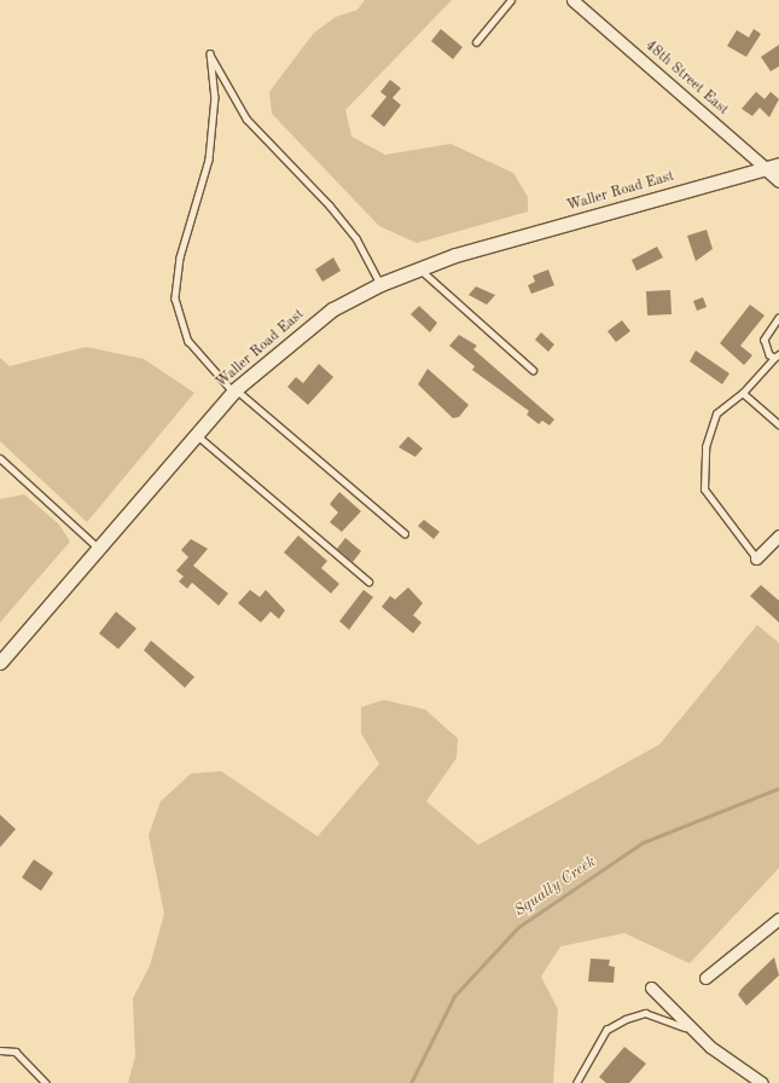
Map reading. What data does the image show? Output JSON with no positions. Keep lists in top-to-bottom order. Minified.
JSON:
{"streets":{"street":["48th Street East","Waller Road East"]},"crossings":[["48th Street East","Waller Road East"]],"water":["Squally Creek"]}
